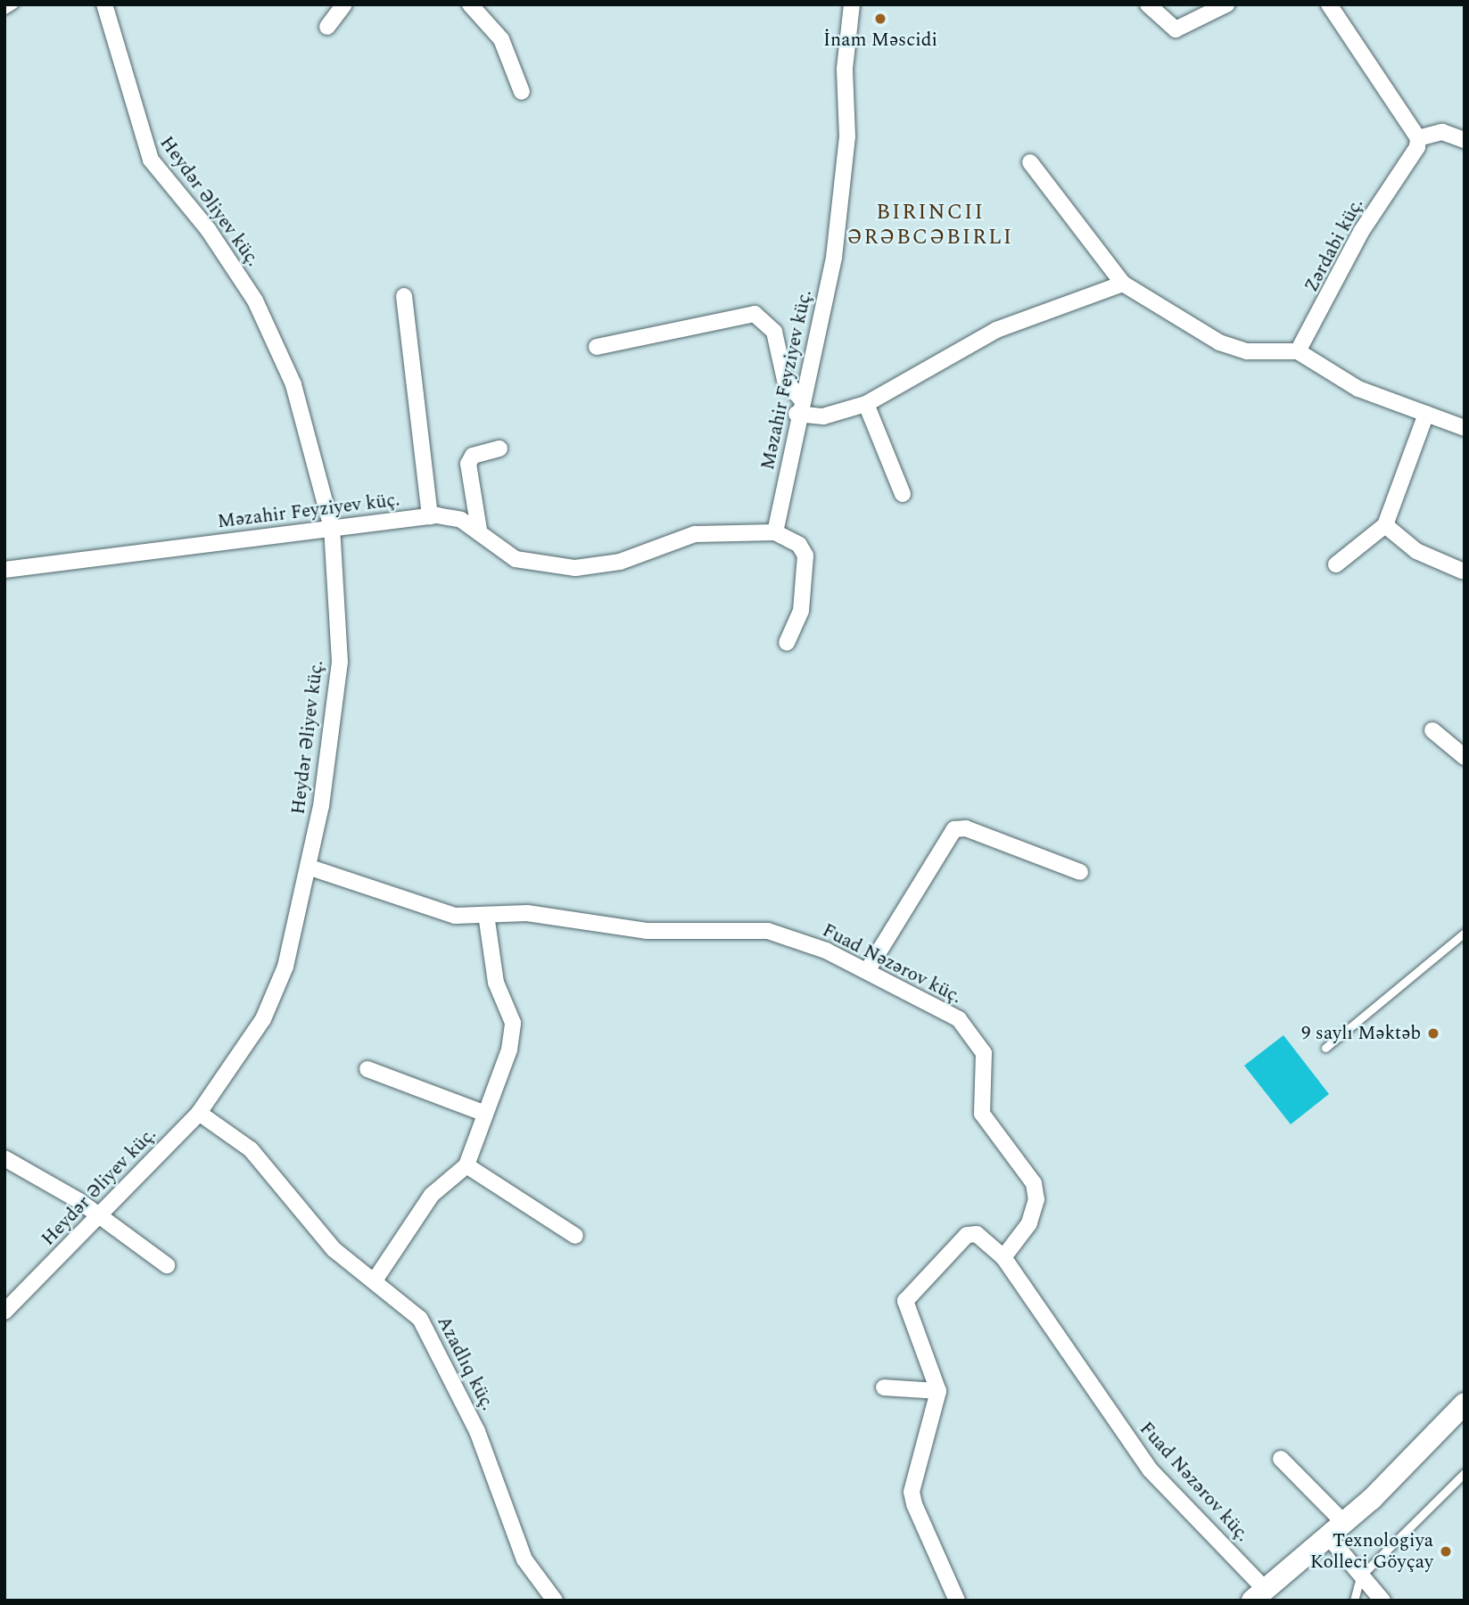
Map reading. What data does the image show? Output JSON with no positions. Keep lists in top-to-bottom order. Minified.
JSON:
{"streets":{"street":["Heydər Əliyev küç.","Zərdabi küç.","Məzahir Feyziyev küç.","Fuad Nəzərov küç.","Azadlıq küç."]},"crossings":[["Heydər Əliyev küç.","Məzahir Feyziyev küç."],["Heydər Əliyev küç.","Fuad Nəzərov küç."],["Heydər Əliyev küç.","Azadlıq küç."]],"districts":["BIRINCII ƏRƏBCƏBIRLI"],"places":["İnam Məscidi","9 saylı Məktəb","Texnologiya Kolleci Göyçay"]}
